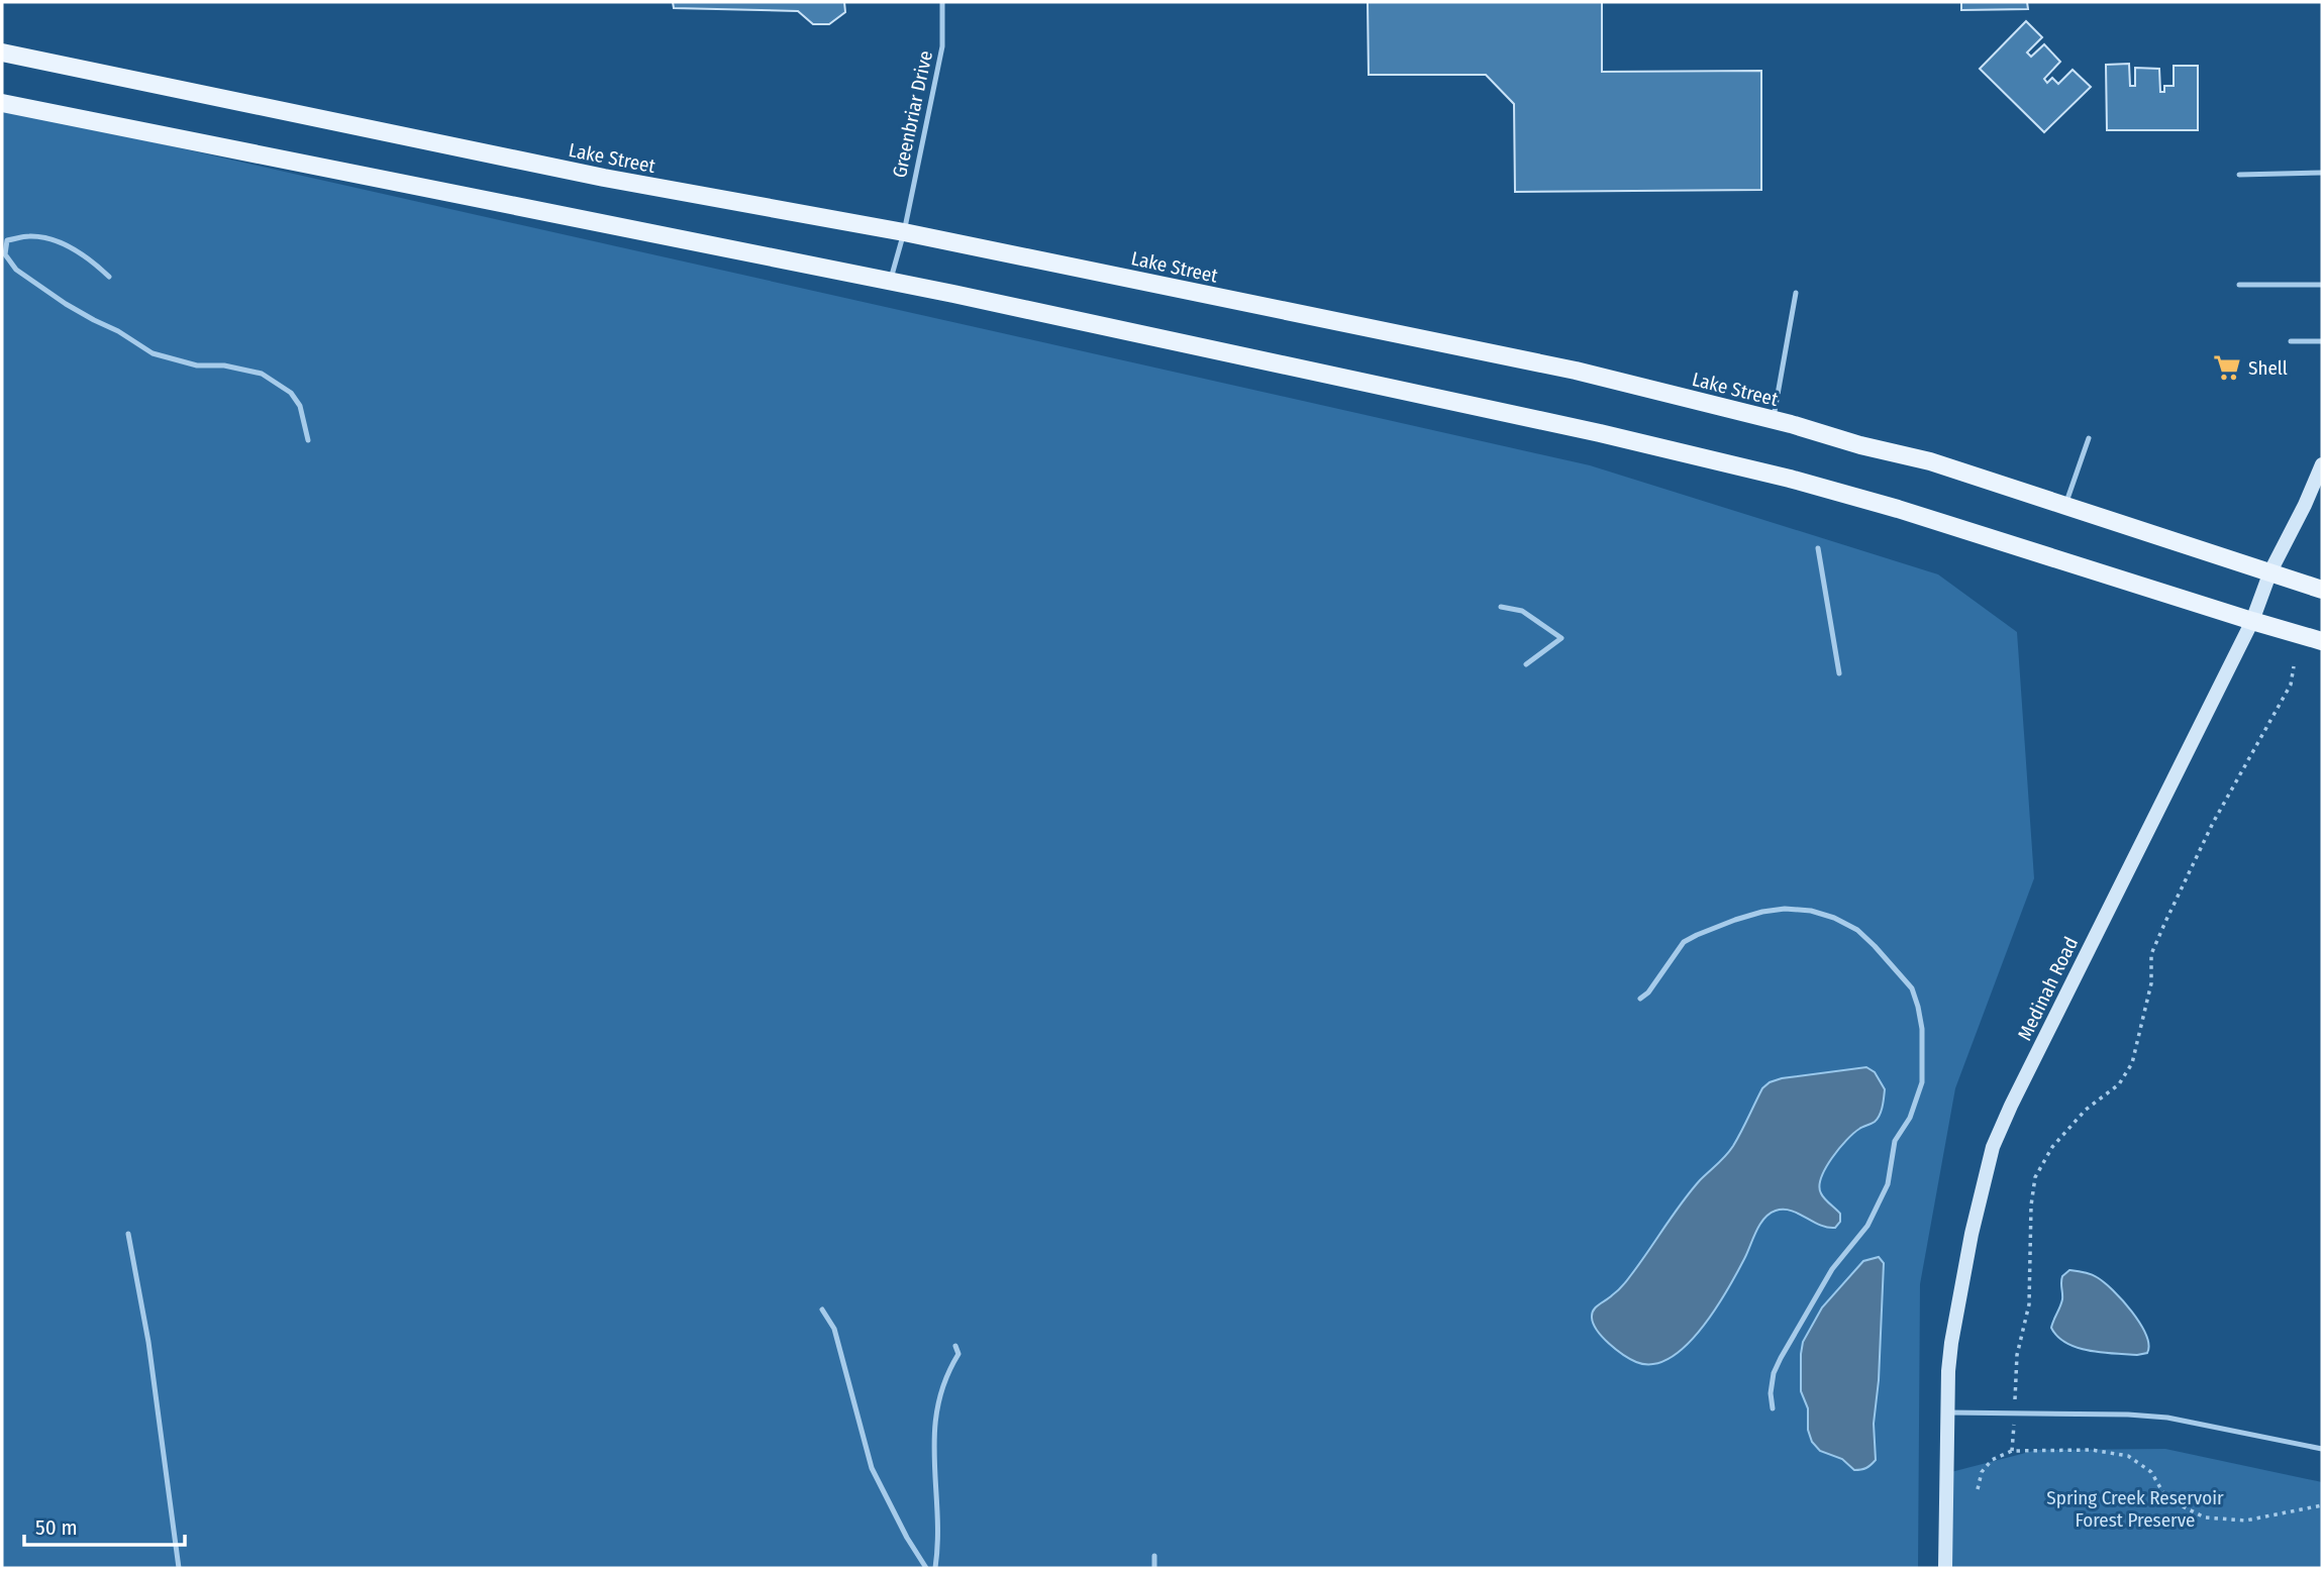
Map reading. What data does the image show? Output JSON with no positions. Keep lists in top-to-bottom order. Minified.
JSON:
{"streets":{"main road":["Lake Street","Medinah Road"],"lane":["Greenbriar Drive"]},"crossings":[["Greenbriar Drive","Lake Street"],["Lake Street","Medinah Road"]],"parks":["Spring Creek Reservoir Forest Preserve"],"places":{"supermarket":["Shell"]},"scale_bar":"50 m"}
